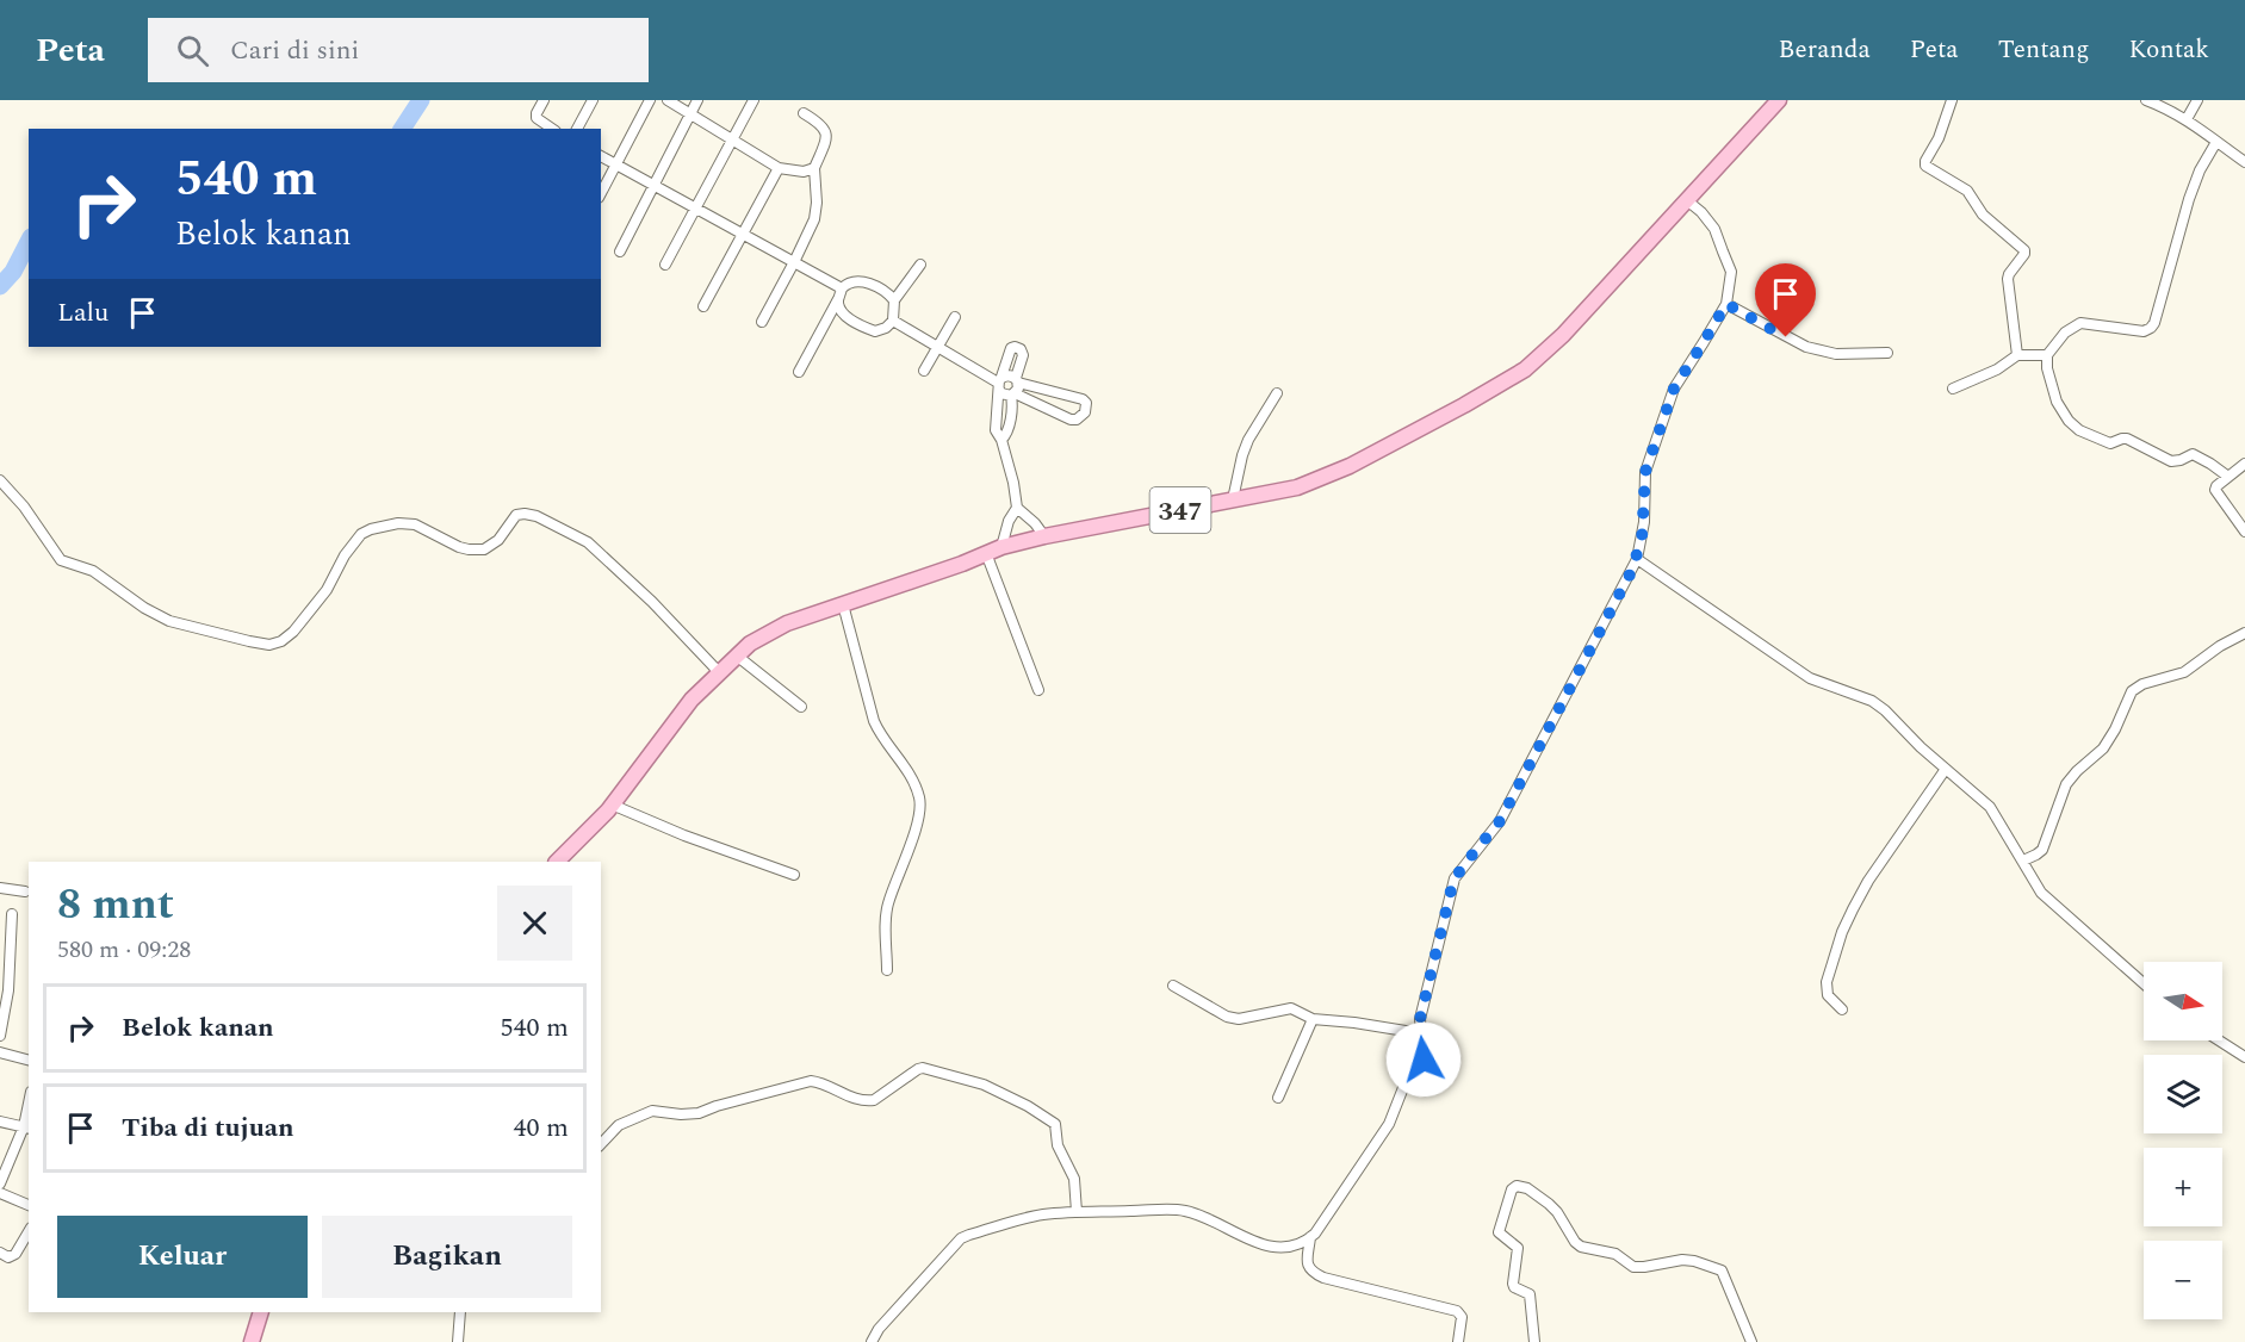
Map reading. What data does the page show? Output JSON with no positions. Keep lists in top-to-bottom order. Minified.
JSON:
{"streets":{"main road":["347"]},"north":"right","page":{"header":"Peta","search":"Cari di sini","nav":["Beranda","Peta","Tentang","Kontak"],"turn":["540 m","Belok kanan"],"then":"Lalu","heading":["8 mnt","580 m · 09:28"],"map_buttons":["+","−"],"list":[{"name":"Belok kanan","value":"540 m"},{"name":"Tiba di tujuan","value":"40 m"}],"buttons":["Keluar","Bagikan"]}}
